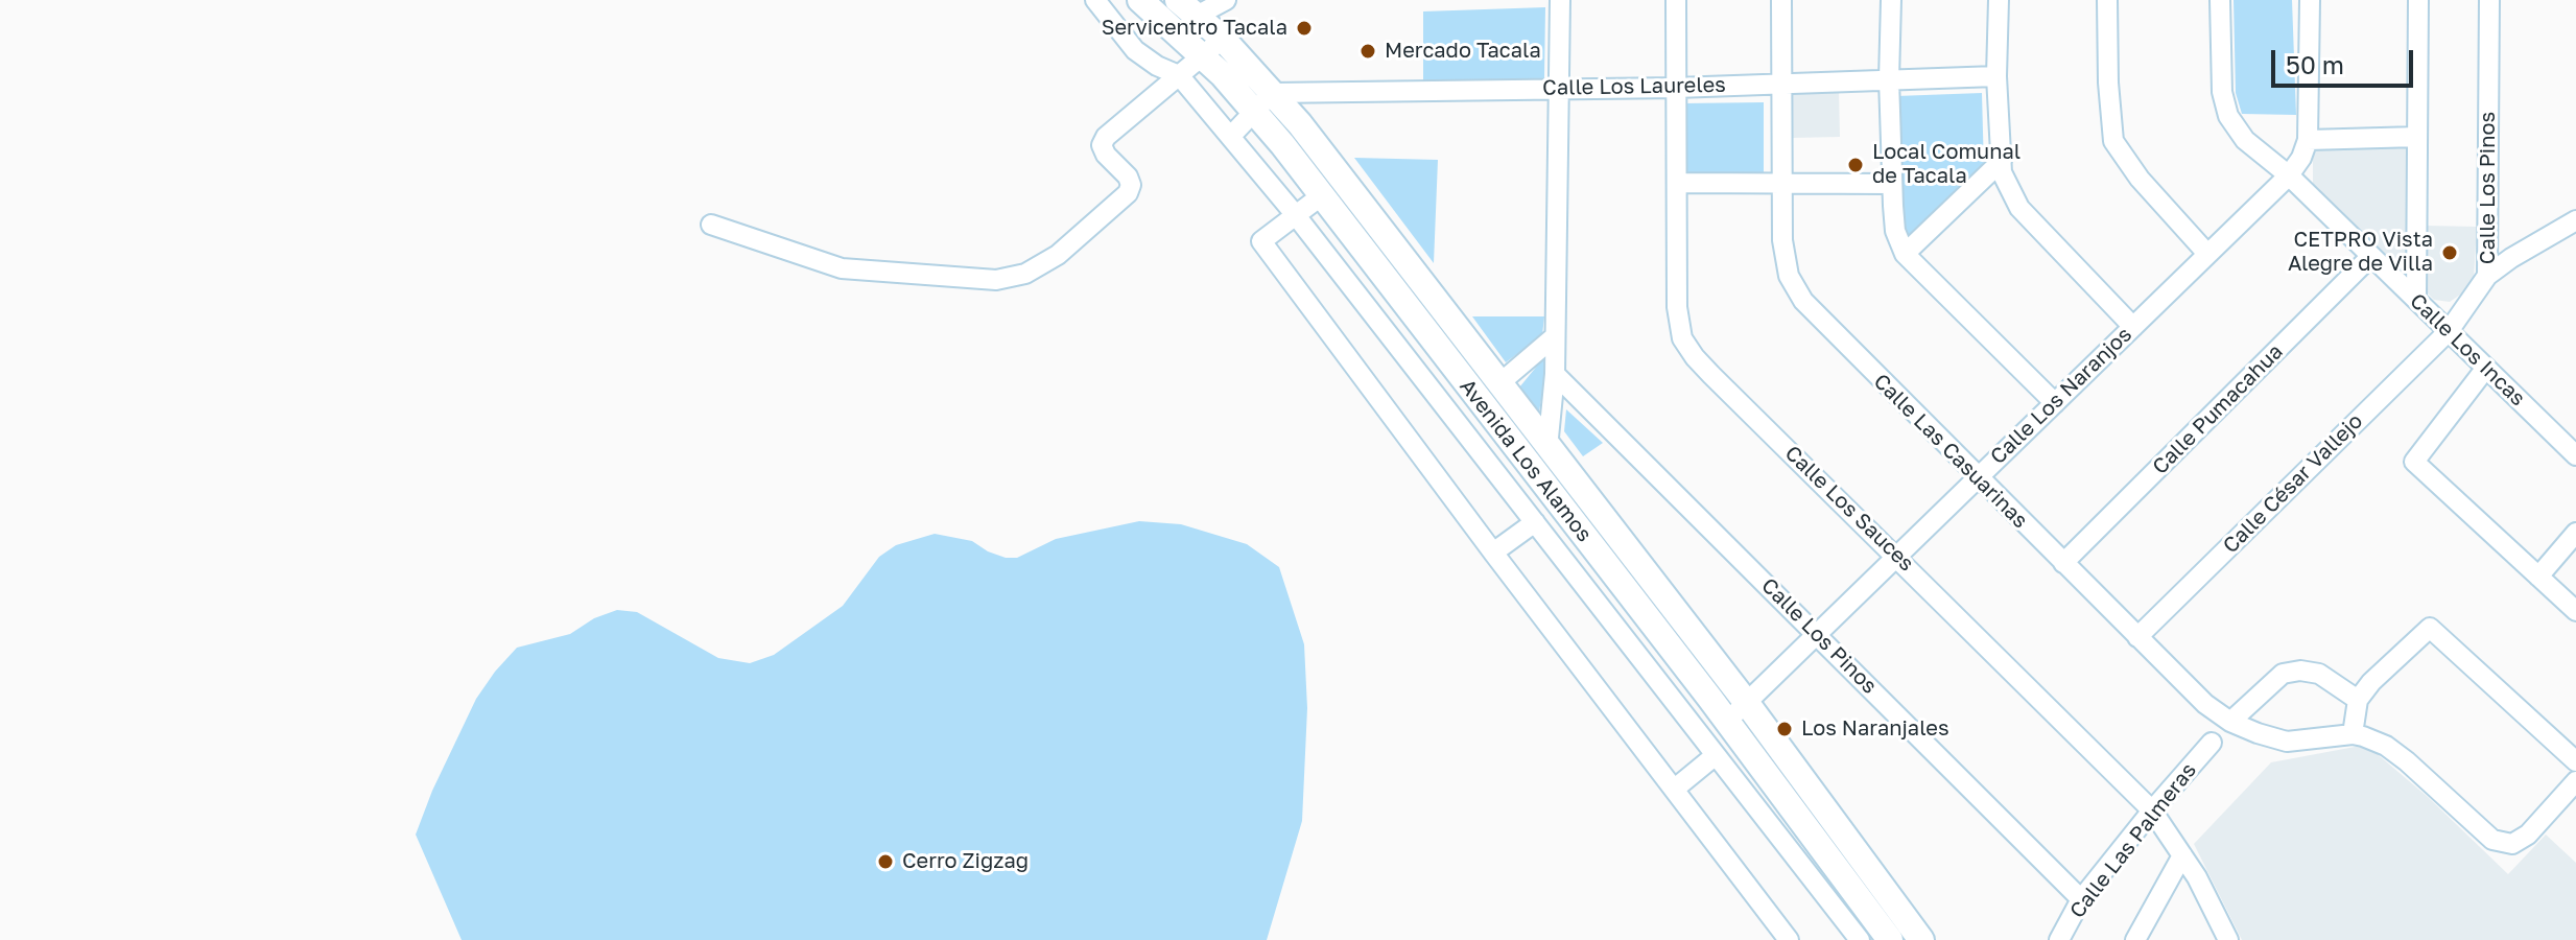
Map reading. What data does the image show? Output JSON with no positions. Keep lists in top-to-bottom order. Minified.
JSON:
{"streets":{"main road":["Avenida Los Alamos"],"street":["Calle Los Laureles","Calle Los Pinos","Calle Los Incas","Calle Los Naranjos","Calle Pumacahua","Calle Las Casuarinas","Calle César Vallejo","Calle Los Sauces","Calle Las Palmeras"]},"crossings":[["Calle Los Laureles","Calle Las Casuarinas"],["Calle Los Laureles","Avenida Los Alamos"],["Calle Los Laureles","Calle Los Sauces"],["Calle Los Pinos","Calle Los Naranjos"],["Calle Los Pinos","Calle César Vallejo"],["Calle Los Pinos","Calle Las Palmeras"],["Calle Los Incas","Calle Los Naranjos"],["Calle Los Incas","Calle Pumacahua"],["Calle Los Incas","Calle César Vallejo"],["Calle Los Naranjos","Calle Las Casuarinas"],["Calle Los Naranjos","Avenida Los Alamos"],["Calle Los Naranjos","Calle Los Sauces"],["Calle Pumacahua","Calle Las Casuarinas"],["Calle Las Casuarinas","Calle César Vallejo"],["Calle Los Sauces","Calle Las Palmeras"]],"places":["Servicentro Tacala","Mercado Tacala","Local Comunal de Tacala","CETPRO Vista Alegre de Villa","Los Naranjales","Cerro Zigzag"],"scale_bar":"50 m"}
